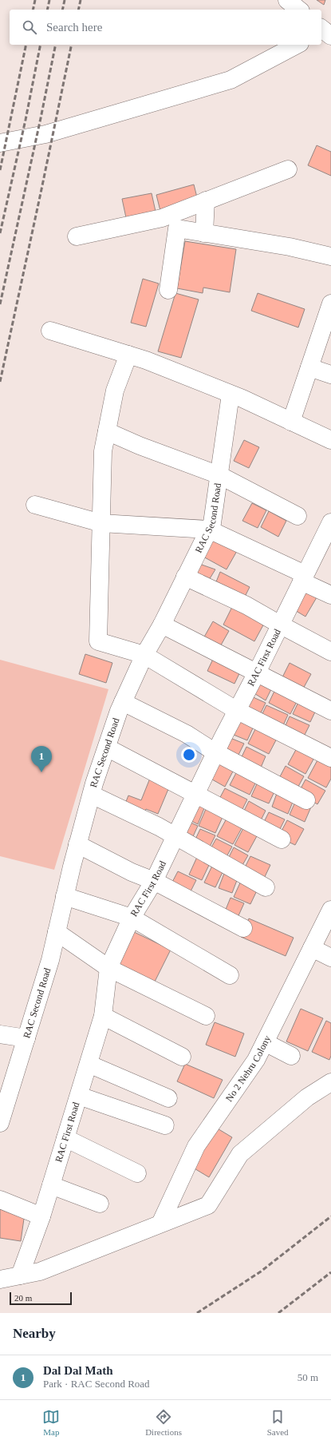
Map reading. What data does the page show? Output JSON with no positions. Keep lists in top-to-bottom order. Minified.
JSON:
{"streets":{"street":["RAC Second Road","RAC First Road","No 2 Nehru Colony"]},"scale_bar":"20 m","page":{"search":"Search here","pins":"1","scale":"20 m","heading":"Nearby","list":[{"mark":"1","name":"Dal Dal Math","note":"Park · RAC Second Road","value":"50 m"}],"nav":["Map","Directions","Saved"]}}
